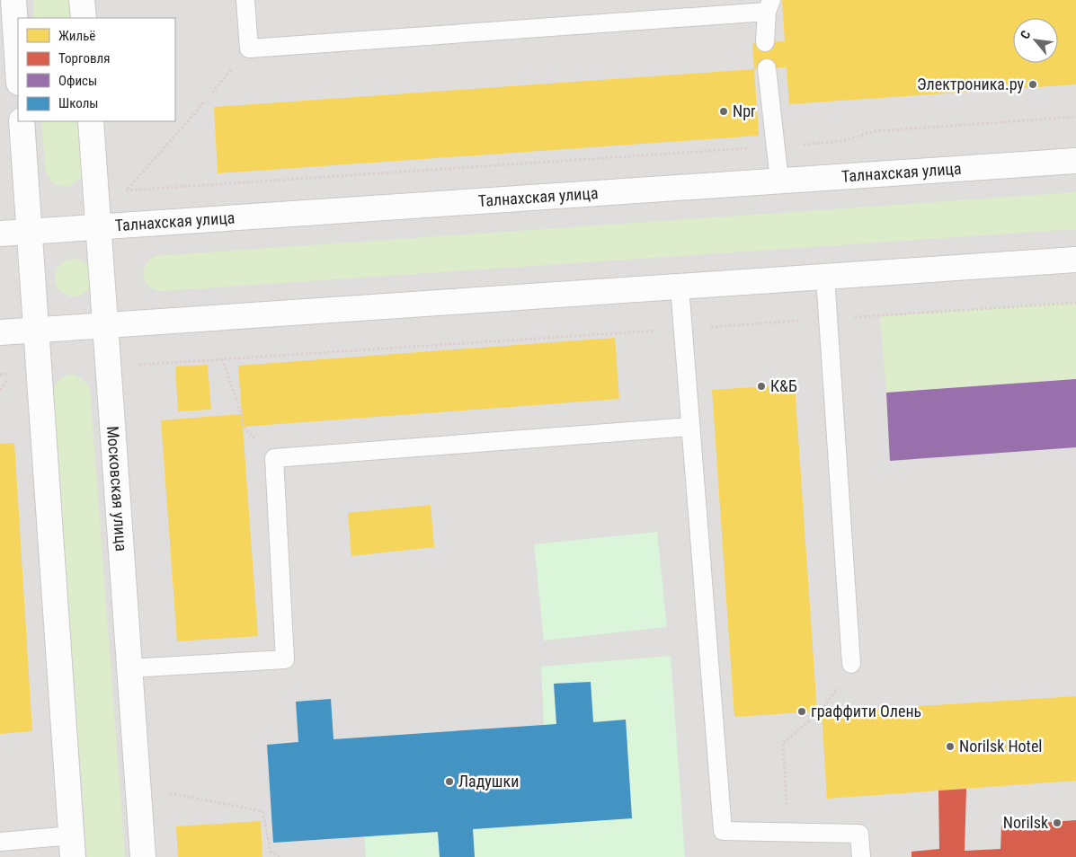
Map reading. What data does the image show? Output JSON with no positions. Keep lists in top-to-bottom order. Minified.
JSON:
{"streets":{"street":["Талнахская улица","Московская улица"]},"crossings":[["Талнахская улица","Московская улица"]],"places":["Электроника.ру","Npr","К&Б","граффити Олень","Norilsk Hotel","Ладушки","Norilsk"],"legend":["Жильё","Торговля","Офисы","Школы"],"north":"top left"}
